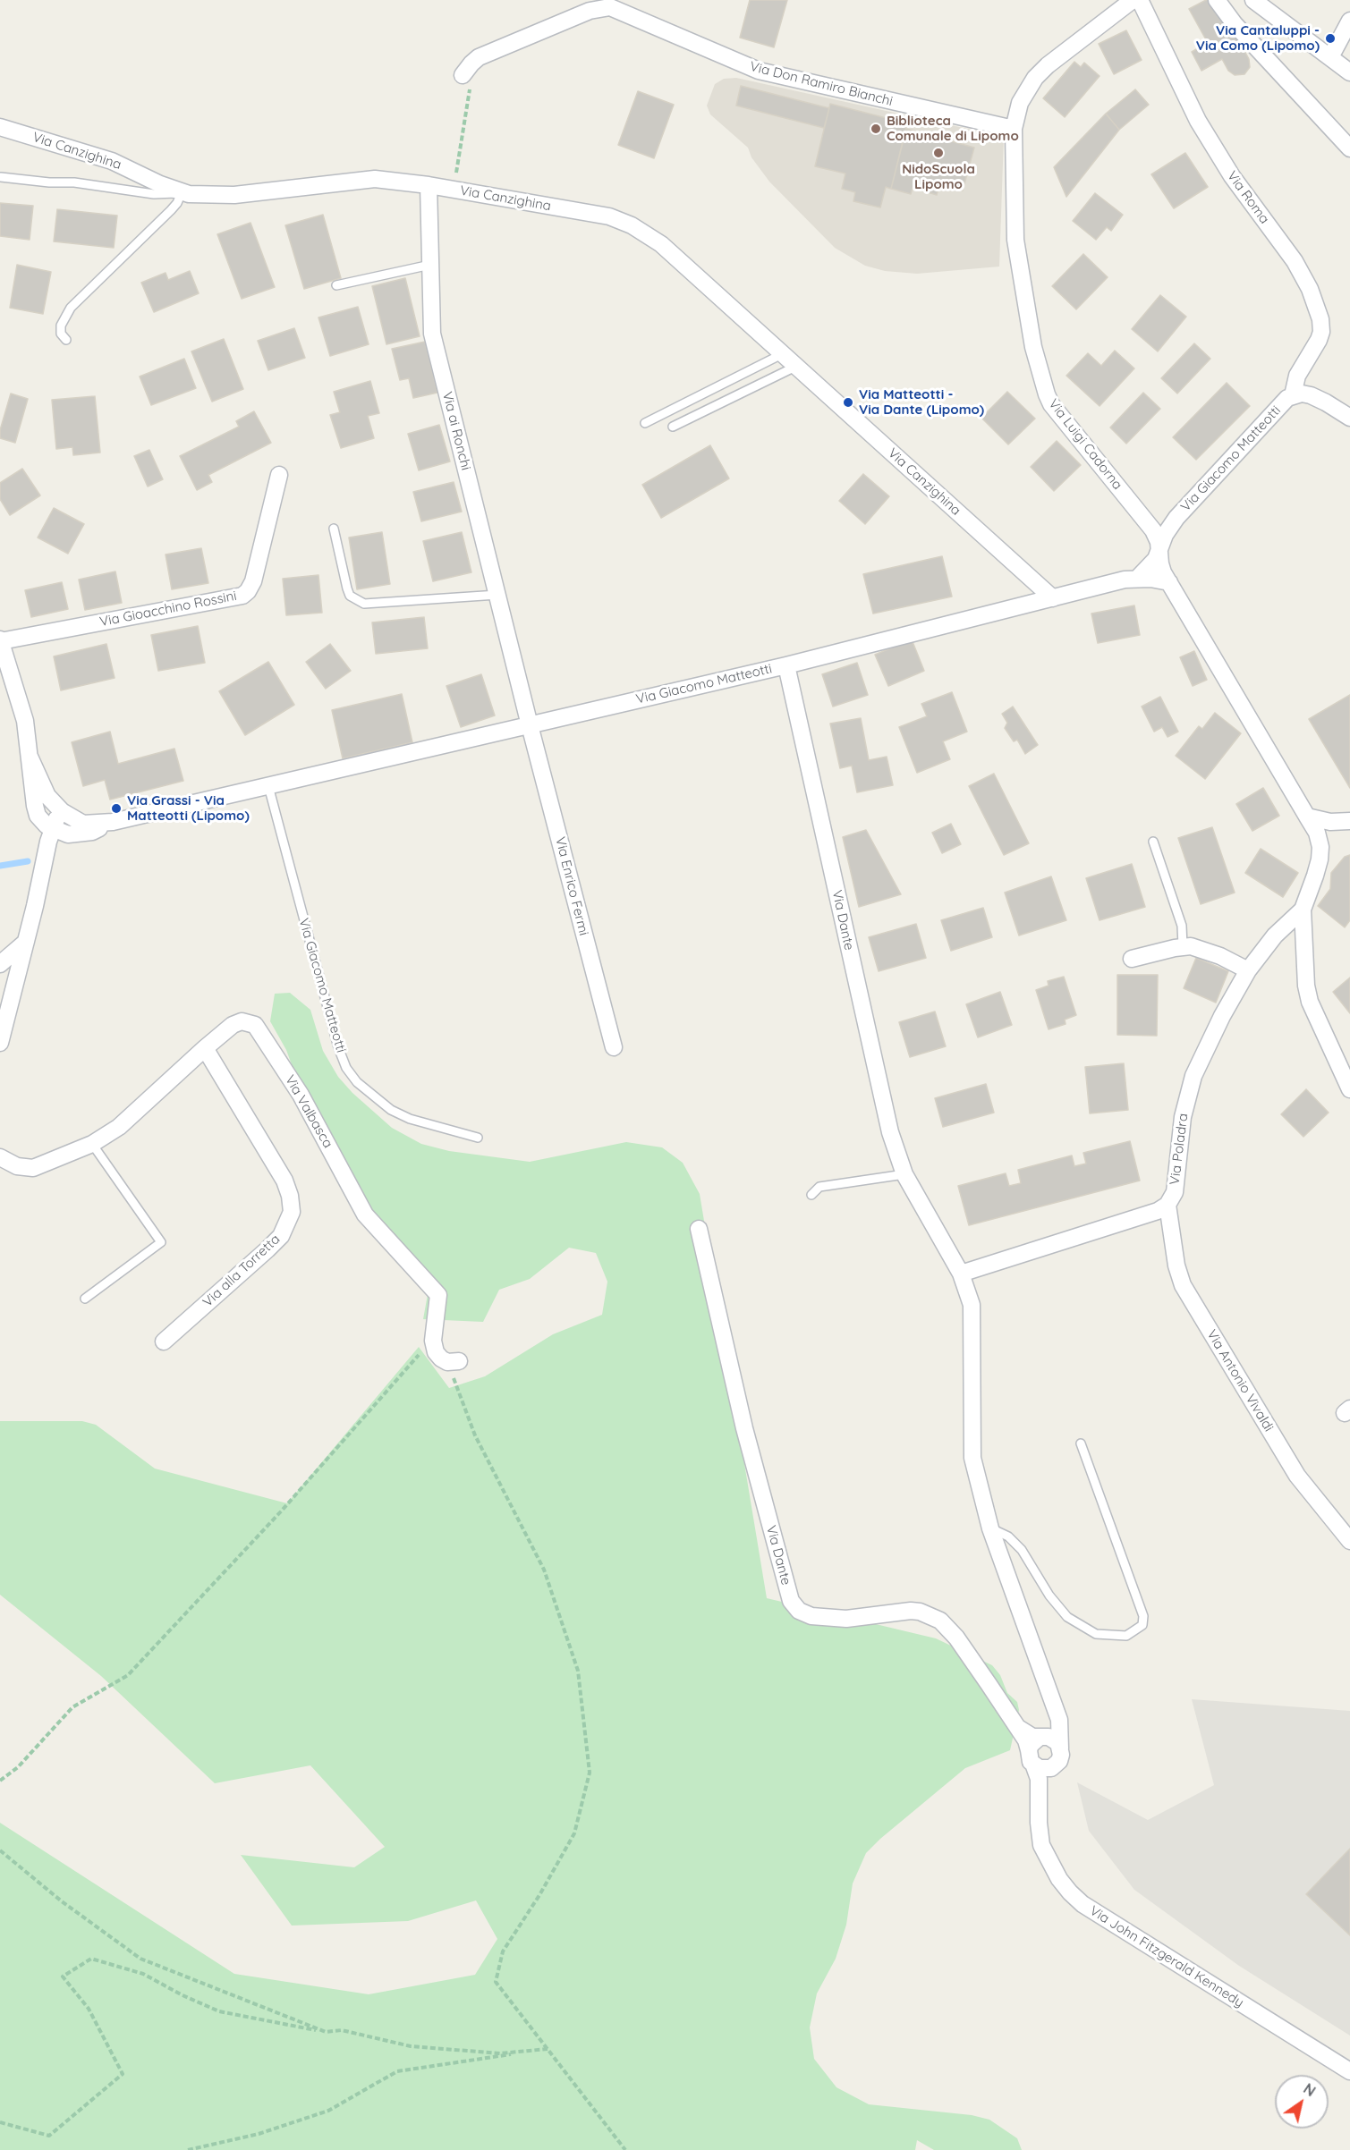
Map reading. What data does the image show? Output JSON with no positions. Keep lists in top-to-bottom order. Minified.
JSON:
{"streets":{"street":["Via Don Ramiro Bianchi","Via Canzighina","Via Roma","Via ai Ronchi","Via Luigi Cadorna","Via Giacomo Matteotti","Via Gioacchino Rossini","Via Enrico Fermi","Via Dante","Via Valbasca","Via Poladra","Via alla Torretta","Via Antonio Vivaldi","Via John Fitzgerald Kennedy"]},"crossings":[["Via Don Ramiro Bianchi","Via Luigi Cadorna"],["Via Canzighina","Via ai Ronchi"],["Via Canzighina","Via Giacomo Matteotti"],["Via Roma","Via Giacomo Matteotti"],["Via ai Ronchi","Via Giacomo Matteotti"],["Via ai Ronchi","Via Enrico Fermi"],["Via Luigi Cadorna","Via Giacomo Matteotti"],["Via Luigi Cadorna","Via Poladra"],["Via Giacomo Matteotti","Via Enrico Fermi"],["Via Giacomo Matteotti","Via Dante"],["Via Dante","Via Poladra"],["Via Dante","Via John Fitzgerald Kennedy"],["Via Valbasca","Via alla Torretta"],["Via Poladra","Via Antonio Vivaldi"]],"places":["Via Cantaluppi - Via Como (Lipomo)","Biblioteca Comunale di Lipomo","NidoScuola Lipomo","Via Matteotti - Via Dante (Lipomo)","Via Grassi - Via Matteotti (Lipomo)"],"north":"top right"}
